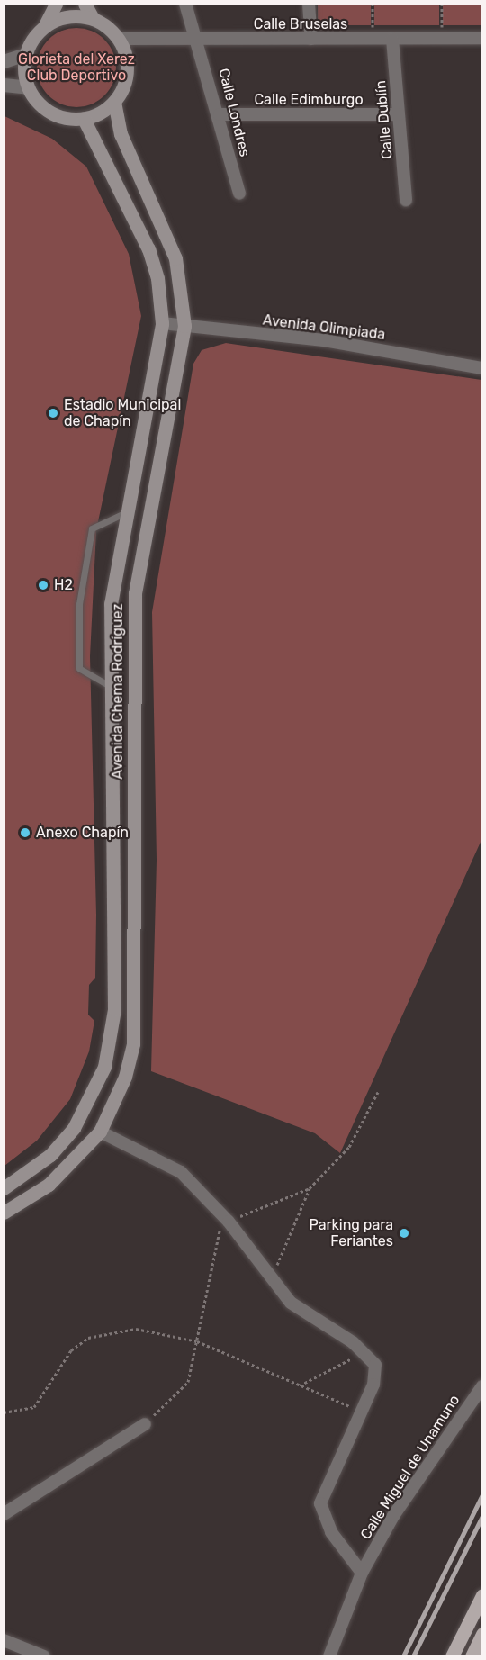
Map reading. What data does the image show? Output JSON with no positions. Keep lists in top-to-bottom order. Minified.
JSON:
{"streets":{"main road":["Avenida Chema Rodríguez"],"street":["Calle Bruselas","Calle Edimburgo","Calle Londres","Calle Dublín","Avenida Olimpiada","Calle Miguel de Unamuno"]},"crossings":[["Calle Bruselas","Calle Londres"],["Calle Bruselas","Calle Dublín"],["Calle Bruselas","Avenida Chema Rodríguez"],["Calle Edimburgo","Calle Londres"],["Calle Edimburgo","Calle Dublín"],["Avenida Olimpiada","Avenida Chema Rodríguez"]],"parks":["Glorieta del Xerez Club Deportivo"],"places":["Estadio Municipal de Chapín","H2","Anexo Chapín","Parking para Feriantes"]}
